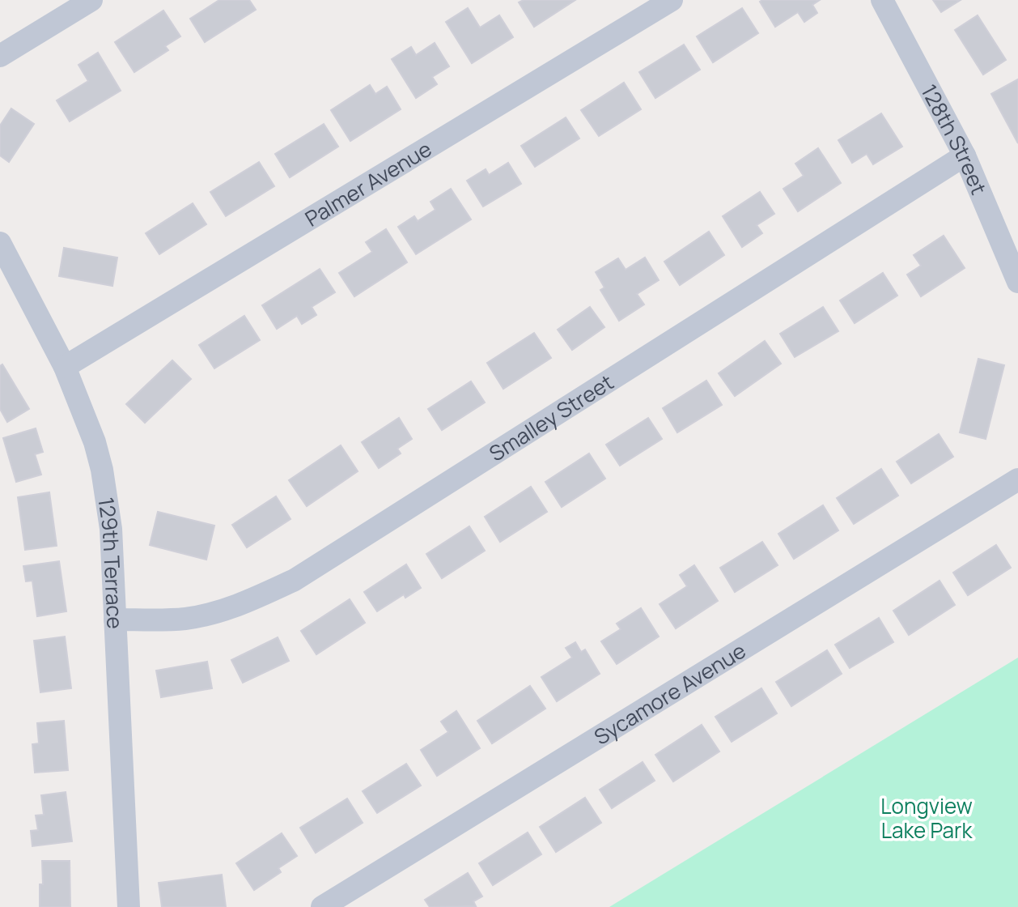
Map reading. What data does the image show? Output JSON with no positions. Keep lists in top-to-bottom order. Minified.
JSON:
{"streets":{"street":["128th Street","Palmer Avenue","Smalley Street","129th Terrace","Sycamore Avenue"]},"crossings":[["128th Street","Smalley Street"],["Palmer Avenue","129th Terrace"],["Smalley Street","129th Terrace"]],"parks":["Longview Lake Park"]}
